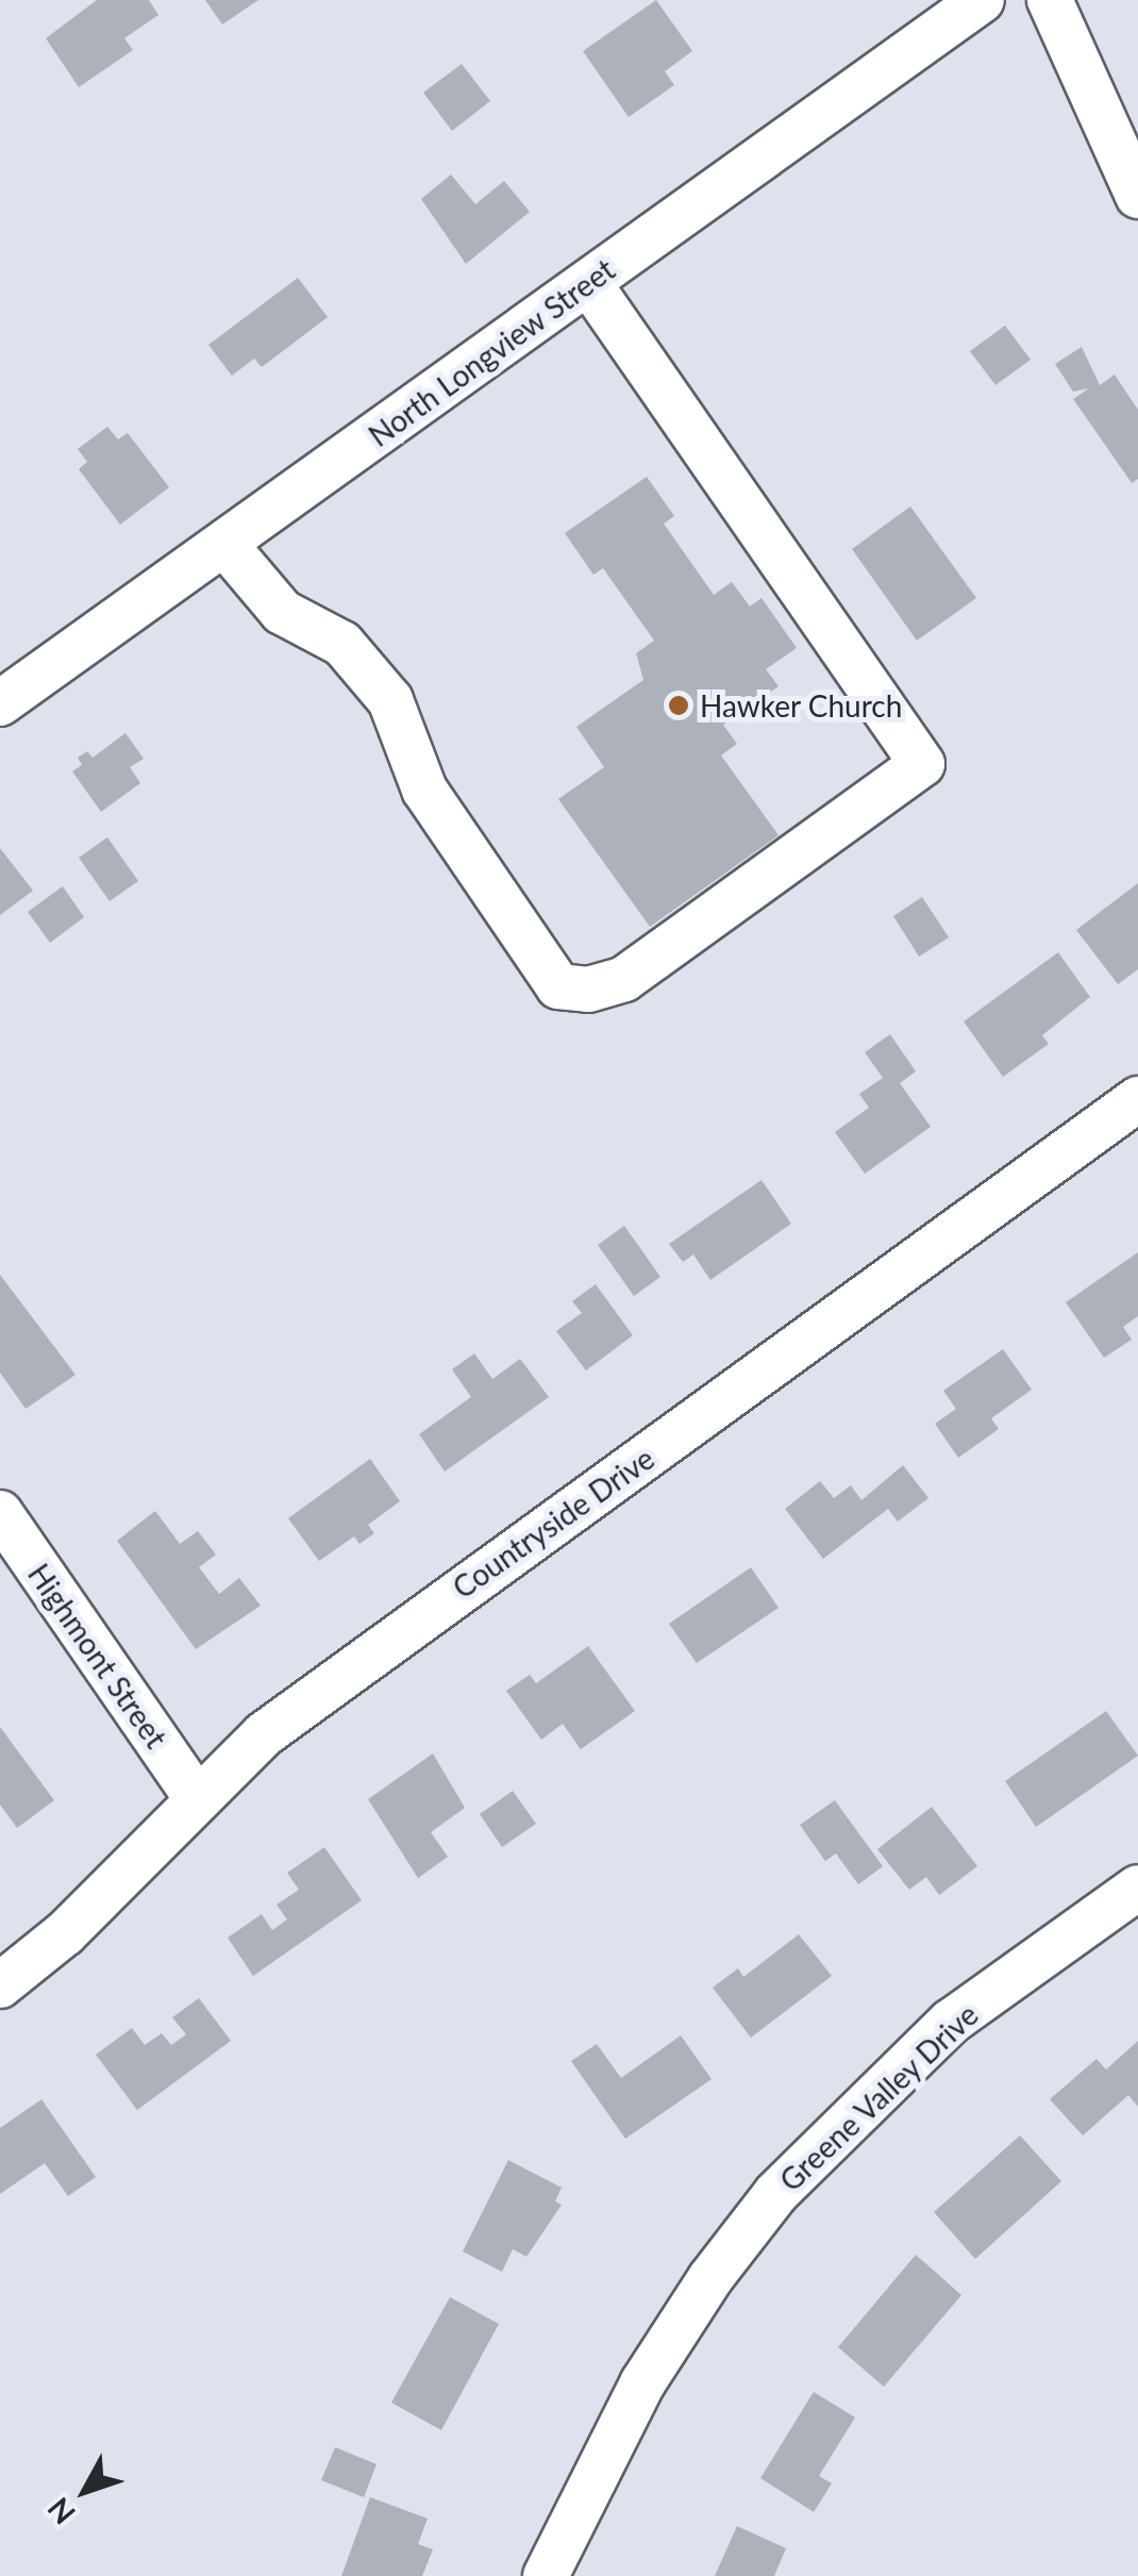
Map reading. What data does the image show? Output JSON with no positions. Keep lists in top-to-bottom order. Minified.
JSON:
{"streets":{"street":["North Longview Street","Countryside Drive","Highmont Street","Greene Valley Drive"]},"crossings":[["Countryside Drive","Highmont Street"]],"places":["Hawker Church"],"north":"bottom left"}
